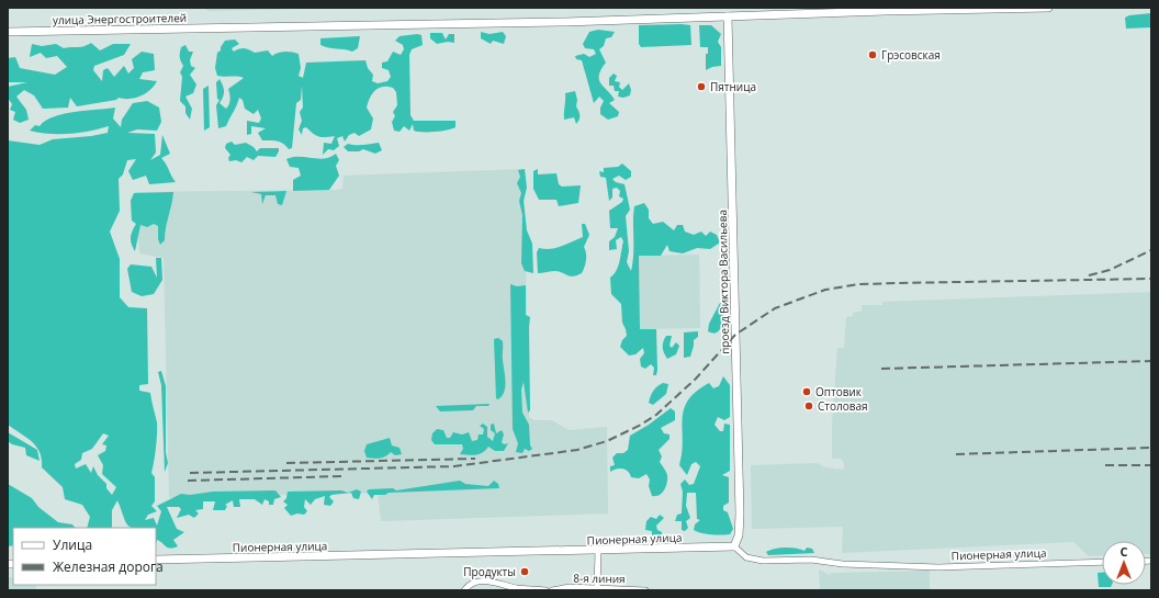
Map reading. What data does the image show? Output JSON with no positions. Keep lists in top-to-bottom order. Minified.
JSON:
{"streets":{"street":["улица Энергостроителей","проезд Виктора Васильева","Пионерная улица","8-я линия"]},"crossings":[["улица Энергостроителей","проезд Виктора Васильева"],["проезд Виктора Васильева","Пионерная улица"]],"places":["Грэсовская","Пятница","Оптовик","Столовая","Продукты"],"legend":["Улица","Железная дорога"],"north":"top"}
